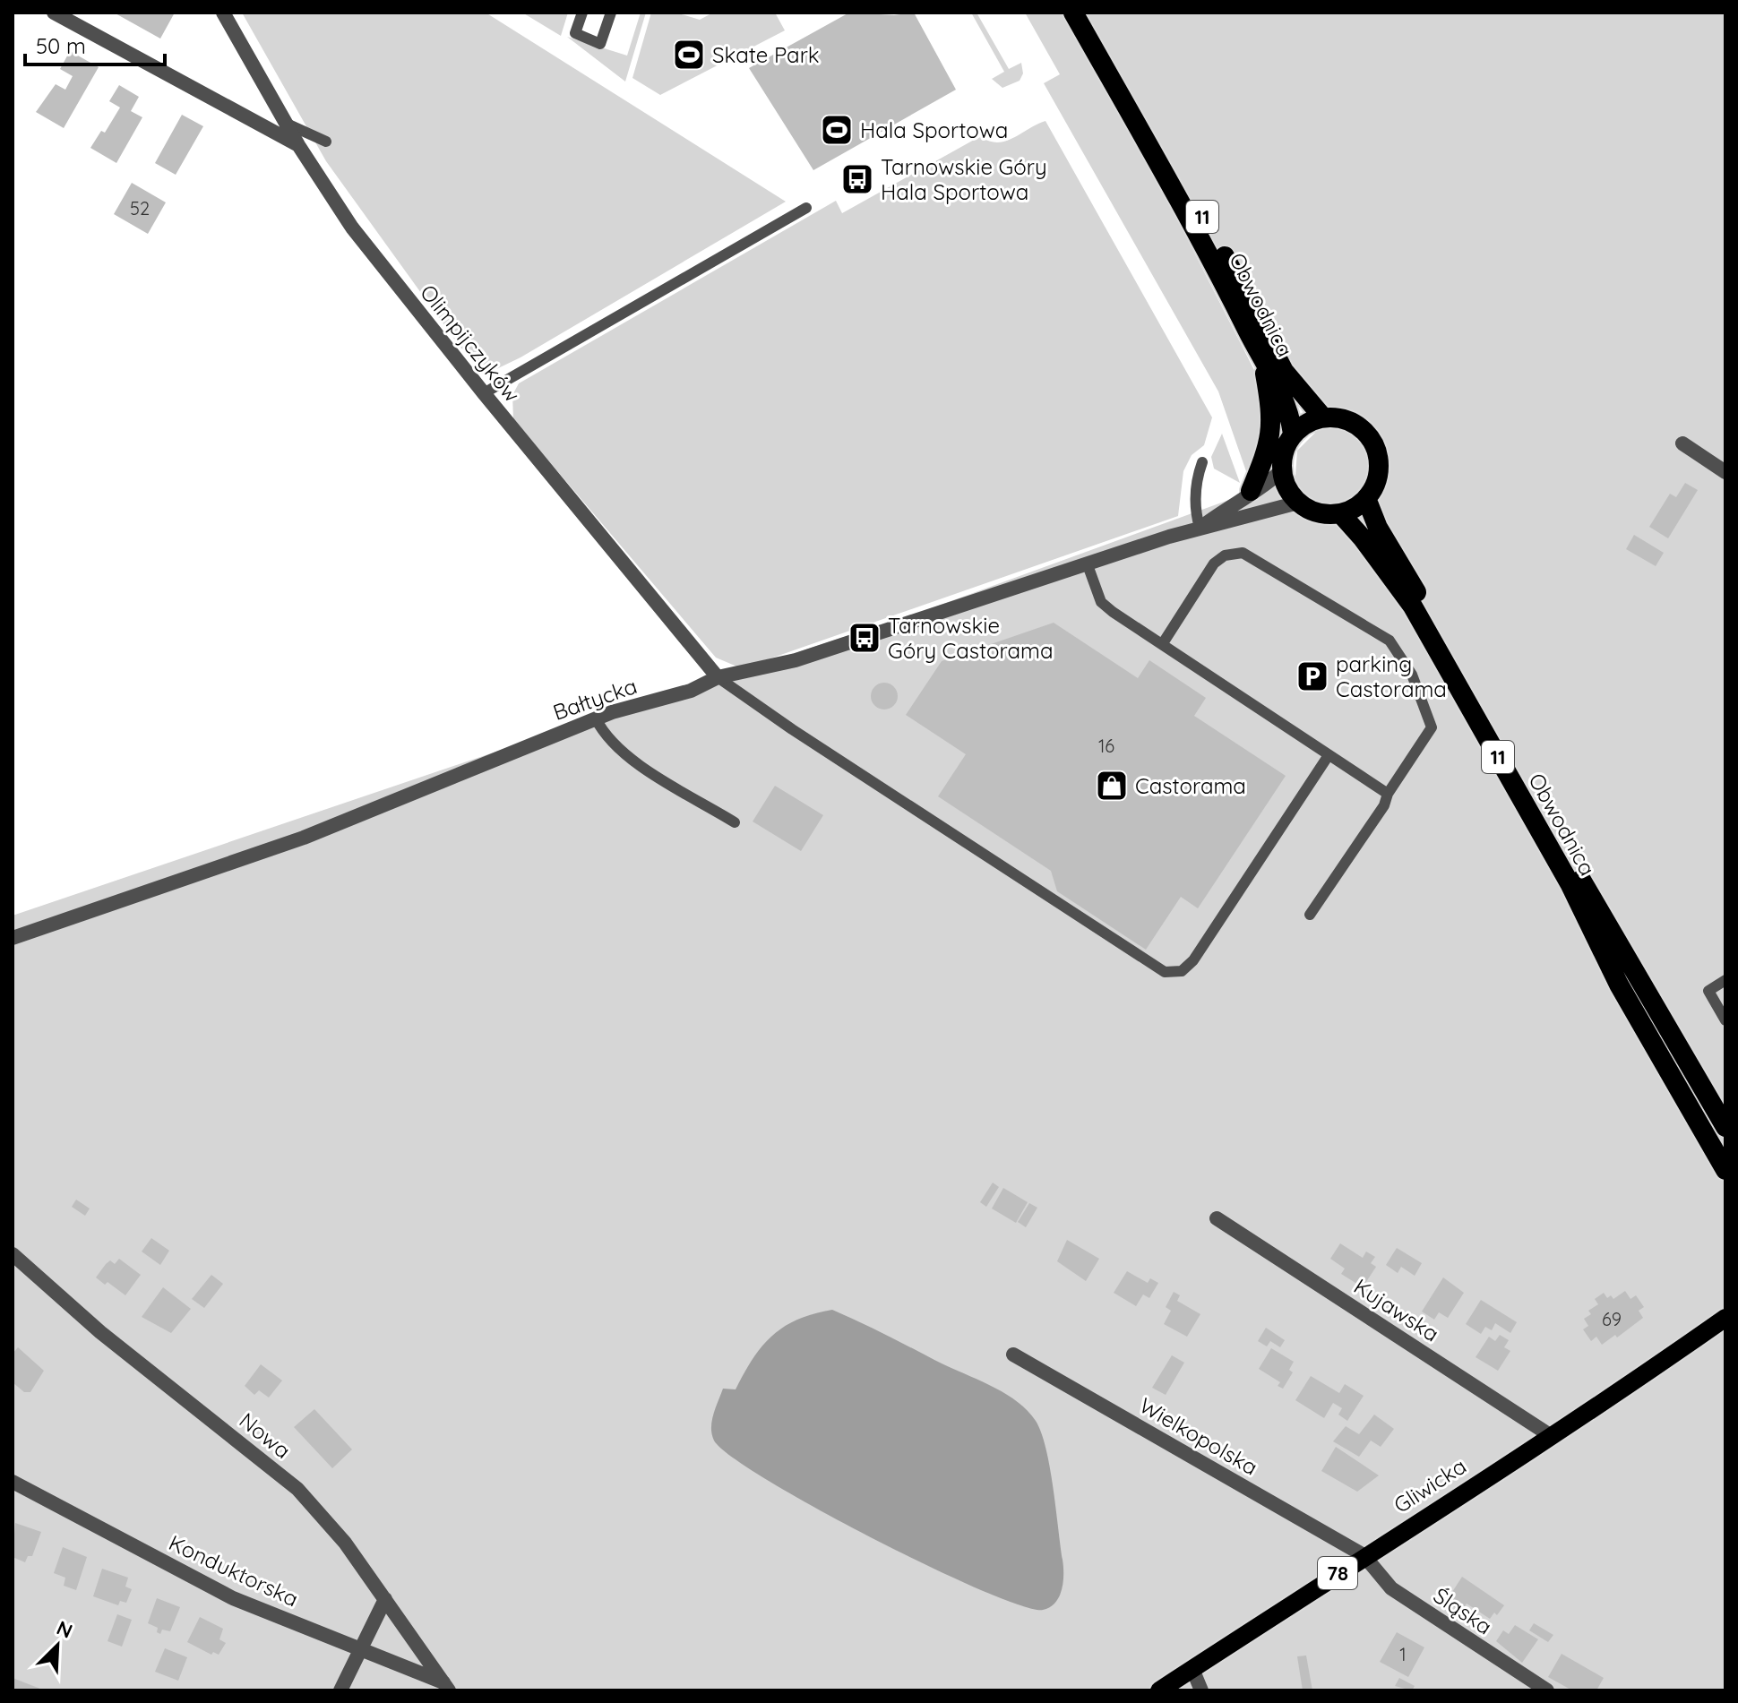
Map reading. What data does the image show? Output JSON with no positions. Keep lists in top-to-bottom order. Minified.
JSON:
{"streets":{"highway":["11","Obwodnica"],"main road":["Gliwicka","78"],"street":["Olimpijczyków","Bałtycka","Kujawska","Nowa","Wielkopolska","Konduktorska","Śląska"]},"crossings":[["Obwodnica","Bałtycka"],["Olimpijczyków","Bałtycka"],["Kujawska","Gliwicka"],["Nowa","Konduktorska"],["Wielkopolska","Gliwicka"],["Wielkopolska","Śląska"],["Gliwicka","Śląska"]],"places":{"sports":["Skate Park","Hala Sportowa"],"bus stop":["Tarnowskie Góry Hala Sportowa","Tarnowskie Góry Castorama"],"parking":["parking Castorama"],"shop":["Castorama"]},"house_numbers":["52","16","69","1"],"scale_bar":"50 m","north":"top right"}
